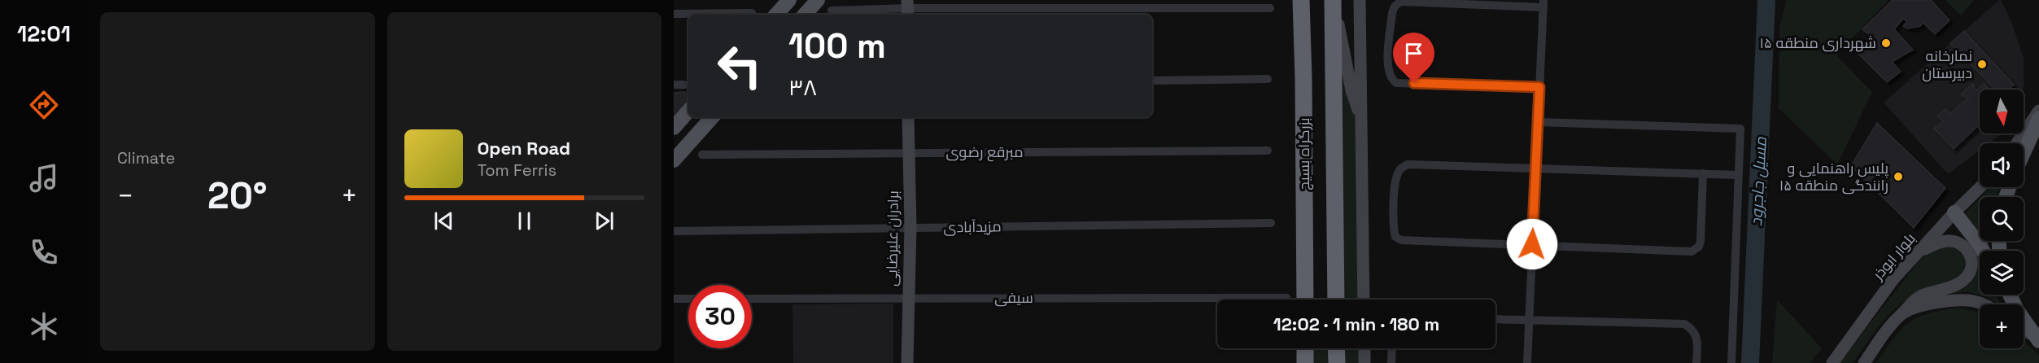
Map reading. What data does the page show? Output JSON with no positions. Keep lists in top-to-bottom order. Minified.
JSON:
{"streets":{"highway":["بزرگراه بسیج"],"main road":["برادران علیرضایی","بلوار ابوذر"],"street":["مبرقع رضوی","مزیدآبادی","سیفی"]},"crossings":[["مبرقع رضوی","برادران علیرضایی"],["مزیدآبادی","برادران علیرضایی"],["برادران علیرضایی","سیفی"]],"water":["مسیل جاجرود"],"places":["شهرداری منطقه ۱۵","نمارخانه دبیرستان","پلیس راهنمایی و رانندگی منطقه ۱۵"],"north":"bottom","page":{"tabs":"12:01","tile":"Climate","turn":["100 m","۳۸"],"map_buttons":"+","song":["Open Road","Tom Ferris"],"heat":["−","20°","+"],"limit":"30","trip":"12:02 · 1 min · 180 m"}}
